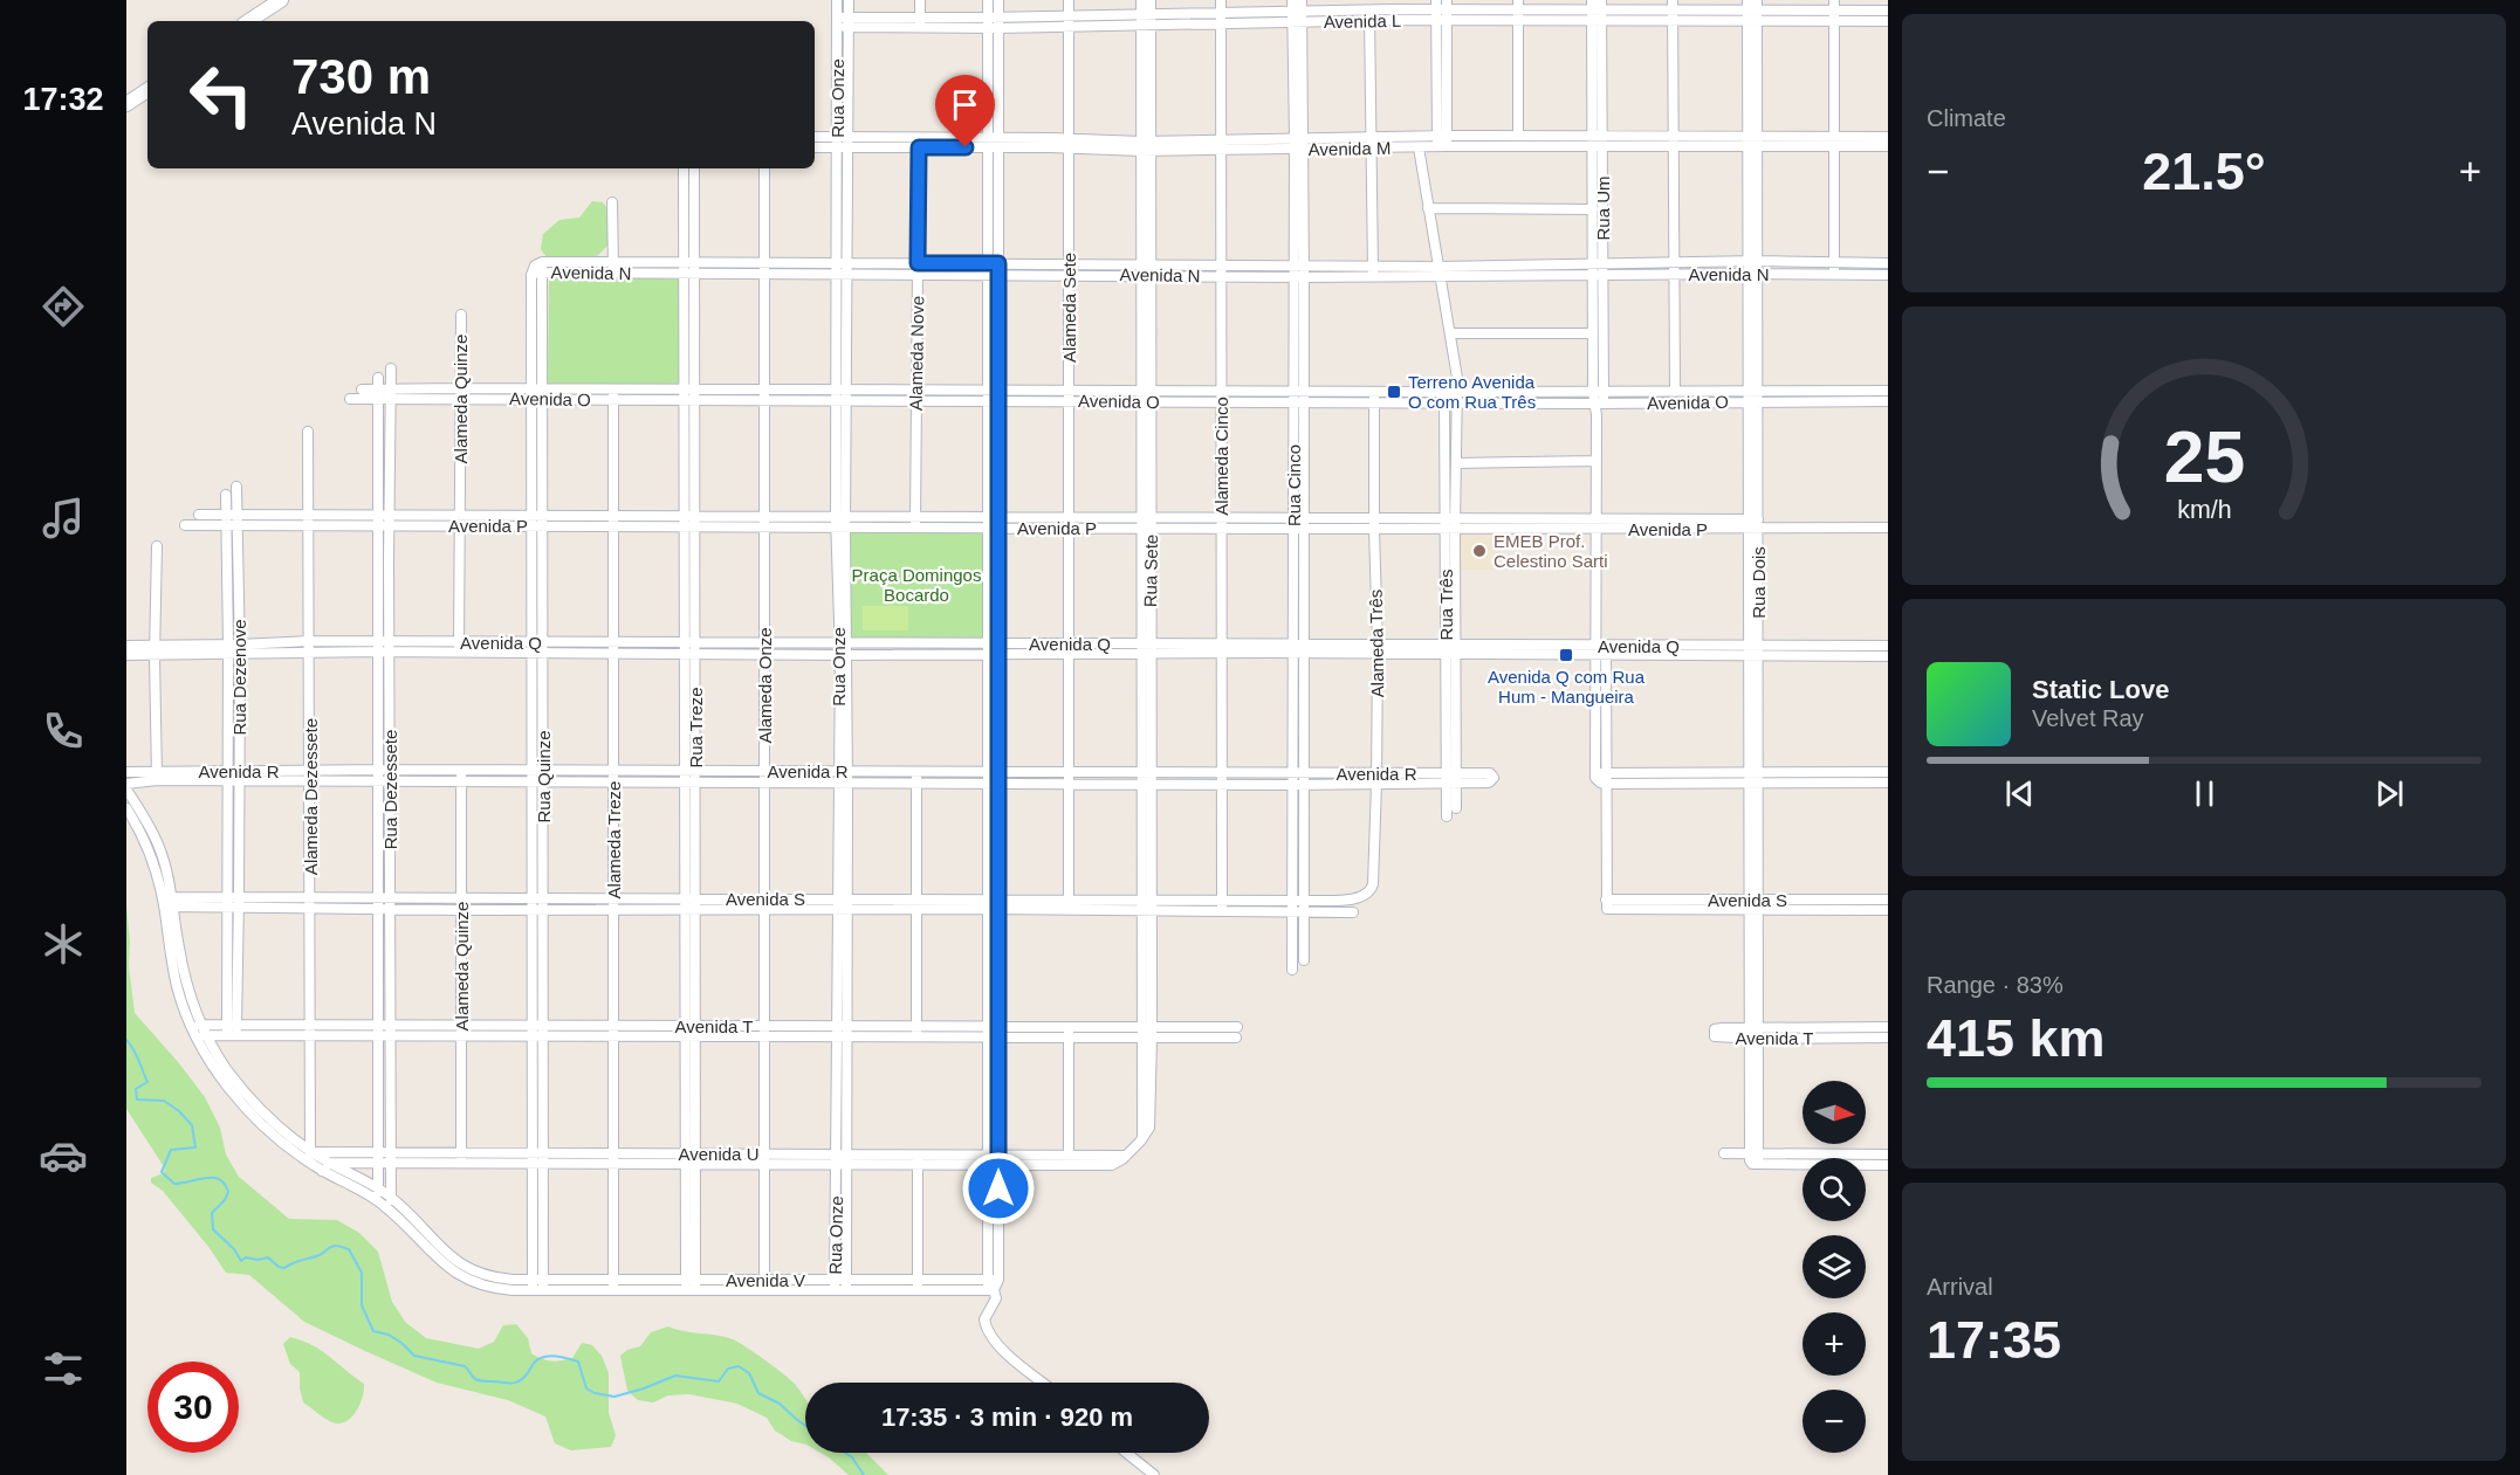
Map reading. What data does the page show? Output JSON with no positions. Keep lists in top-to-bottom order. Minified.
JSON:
{"streets":{"street":["Avenida L","Rua Onze","Avenida M","Rua Um","Avenida N","Alameda Sete","Alameda Nove","Alameda Quinze","Avenida O","Alameda Cinco","Rua Cinco","Avenida P","Rua Sete","Rua Dois","Rua Três","Avenida Q","Alameda Três","Rua Dezenove","Alameda Onze","Rua Treze","Avenida R","Rua Quinze","Rua Dezessete","Alameda Dezessete","Alameda Treze","Avenida S","Avenida T","Avenida U","Avenida V"]},"crossings":[["Avenida L","Rua Onze"],["Avenida L","Rua Um"],["Avenida L","Alameda Sete"],["Avenida L","Alameda Cinco"],["Avenida L","Rua Cinco"],["Avenida L","Rua Sete"],["Avenida L","Rua Dois"],["Rua Onze","Avenida M"],["Rua Onze","Avenida N"],["Rua Onze","Avenida O"],["Rua Onze","Avenida P"],["Rua Onze","Avenida Q"],["Rua Onze","Avenida R"],["Rua Onze","Avenida S"],["Rua Onze","Avenida T"],["Rua Onze","Avenida U"],["Rua Onze","Avenida V"],["Avenida M","Rua Um"],["Avenida M","Alameda Sete"],["Avenida M","Alameda Nove"],["Avenida M","Alameda Cinco"],["Avenida M","Rua Cinco"],["Avenida M","Rua Sete"],["Avenida M","Rua Dois"],["Avenida M","Rua Três"],["Rua Um","Avenida N"],["Rua Um","Avenida O"],["Rua Um","Avenida P"],["Rua Um","Avenida Q"],["Rua Um","Avenida S"],["Avenida N","Alameda Sete"],["Avenida N","Alameda Nove"],["Avenida N","Alameda Cinco"],["Avenida N","Rua Cinco"],["Avenida N","Rua Sete"],["Avenida N","Rua Dois"],["Avenida N","Rua Três"],["Avenida N","Alameda Onze"],["Avenida N","Rua Treze"],["Avenida N","Rua Quinze"],["Alameda Sete","Avenida O"],["Alameda Sete","Avenida P"],["Alameda Sete","Avenida Q"],["Alameda Sete","Avenida R"],["Alameda Sete","Avenida S"],["Alameda Nove","Avenida O"],["Alameda Nove","Avenida P"],["Alameda Quinze","Avenida O"],["Alameda Quinze","Avenida P"],["Alameda Quinze","Avenida Q"],["Alameda Quinze","Avenida R"],["Alameda Quinze","Avenida S"],["Alameda Quinze","Avenida T"],["Alameda Quinze","Avenida U"],["Avenida O","Alameda Cinco"],["Avenida O","Rua Cinco"],["Avenida O","Rua Sete"],["Avenida O","Rua Dois"],["Avenida O","Rua Três"],["Avenida O","Alameda Três"],["Avenida O","Alameda Onze"],["Avenida O","Rua Treze"],["Avenida O","Rua Quinze"],["Avenida O","Rua Dezessete"],["Avenida O","Alameda Treze"],["Alameda Cinco","Avenida P"],["Alameda Cinco","Avenida Q"],["Alameda Cinco","Avenida R"],["Alameda Cinco","Avenida S"],["Rua Cinco","Avenida P"],["Rua Cinco","Avenida Q"],["Rua Cinco","Avenida R"],["Rua Cinco","Avenida S"],["Avenida P","Rua Sete"],["Avenida P","Rua Dois"],["Avenida P","Rua Três"],["Avenida P","Alameda Três"],["Avenida P","Rua Dezenove"],["Avenida P","Alameda Onze"],["Avenida P","Rua Treze"],["Avenida P","Rua Quinze"],["Avenida P","Rua Dezessete"],["Avenida P","Alameda Dezessete"],["Avenida P","Alameda Treze"],["Rua Sete","Avenida Q"],["Rua Sete","Avenida R"],["Rua Sete","Avenida S"],["Rua Sete","Avenida T"],["Rua Sete","Avenida U"],["Rua Dois","Avenida Q"],["Rua Dois","Avenida S"],["Rua Dois","Avenida T"],["Rua Três","Avenida Q"],["Rua Três","Avenida R"],["Avenida Q","Alameda Três"],["Avenida Q","Rua Dezenove"],["Avenida Q","Alameda Onze"],["Avenida Q","Rua Treze"],["Avenida Q","Rua Quinze"],["Avenida Q","Rua Dezessete"],["Avenida Q","Alameda Dezessete"],["Avenida Q","Alameda Treze"],["Alameda Três","Avenida R"],["Alameda Três","Avenida S"],["Rua Dezenove","Avenida R"],["Rua Dezenove","Avenida S"],["Rua Dezenove","Avenida T"],["Alameda Onze","Avenida R"],["Alameda Onze","Avenida S"],["Alameda Onze","Avenida T"],["Alameda Onze","Avenida U"],["Alameda Onze","Avenida V"],["Rua Treze","Avenida R"],["Rua Treze","Avenida S"],["Rua Treze","Avenida T"],["Rua Treze","Avenida U"],["Rua Treze","Avenida V"],["Avenida R","Rua Quinze"],["Avenida R","Rua Dezessete"],["Avenida R","Alameda Dezessete"],["Avenida R","Alameda Treze"],["Rua Quinze","Avenida S"],["Rua Quinze","Avenida T"],["Rua Quinze","Avenida U"],["Rua Quinze","Avenida V"],["Rua Dezessete","Avenida S"],["Rua Dezessete","Avenida T"],["Rua Dezessete","Avenida U"],["Alameda Dezessete","Avenida S"],["Alameda Dezessete","Avenida T"],["Alameda Dezessete","Avenida U"],["Alameda Treze","Avenida S"],["Alameda Treze","Avenida T"],["Alameda Treze","Avenida U"],["Alameda Treze","Avenida V"]],"parks":["Praça Domingos Bocardo"],"places":{"transit":["Terreno Avenida O com Rua Três","Avenida Q com Rua Hum - Mangueira"],"other":["EMEB Prof. Celestino Sarti"]},"north":"right","page":{"tabs":"17:32","tile":["Climate",["Range · 83%","415 km"],["Arrival","17:35"]],"turn":["730 m","Avenida N"],"heat":["−","21.5°","+"],"song":["Static Love","Velvet Ray"],"map_buttons":["+","−"],"limit":"30","trip":"17:35 · 3 min · 920 m","gauge":["25","km/h"]}}
